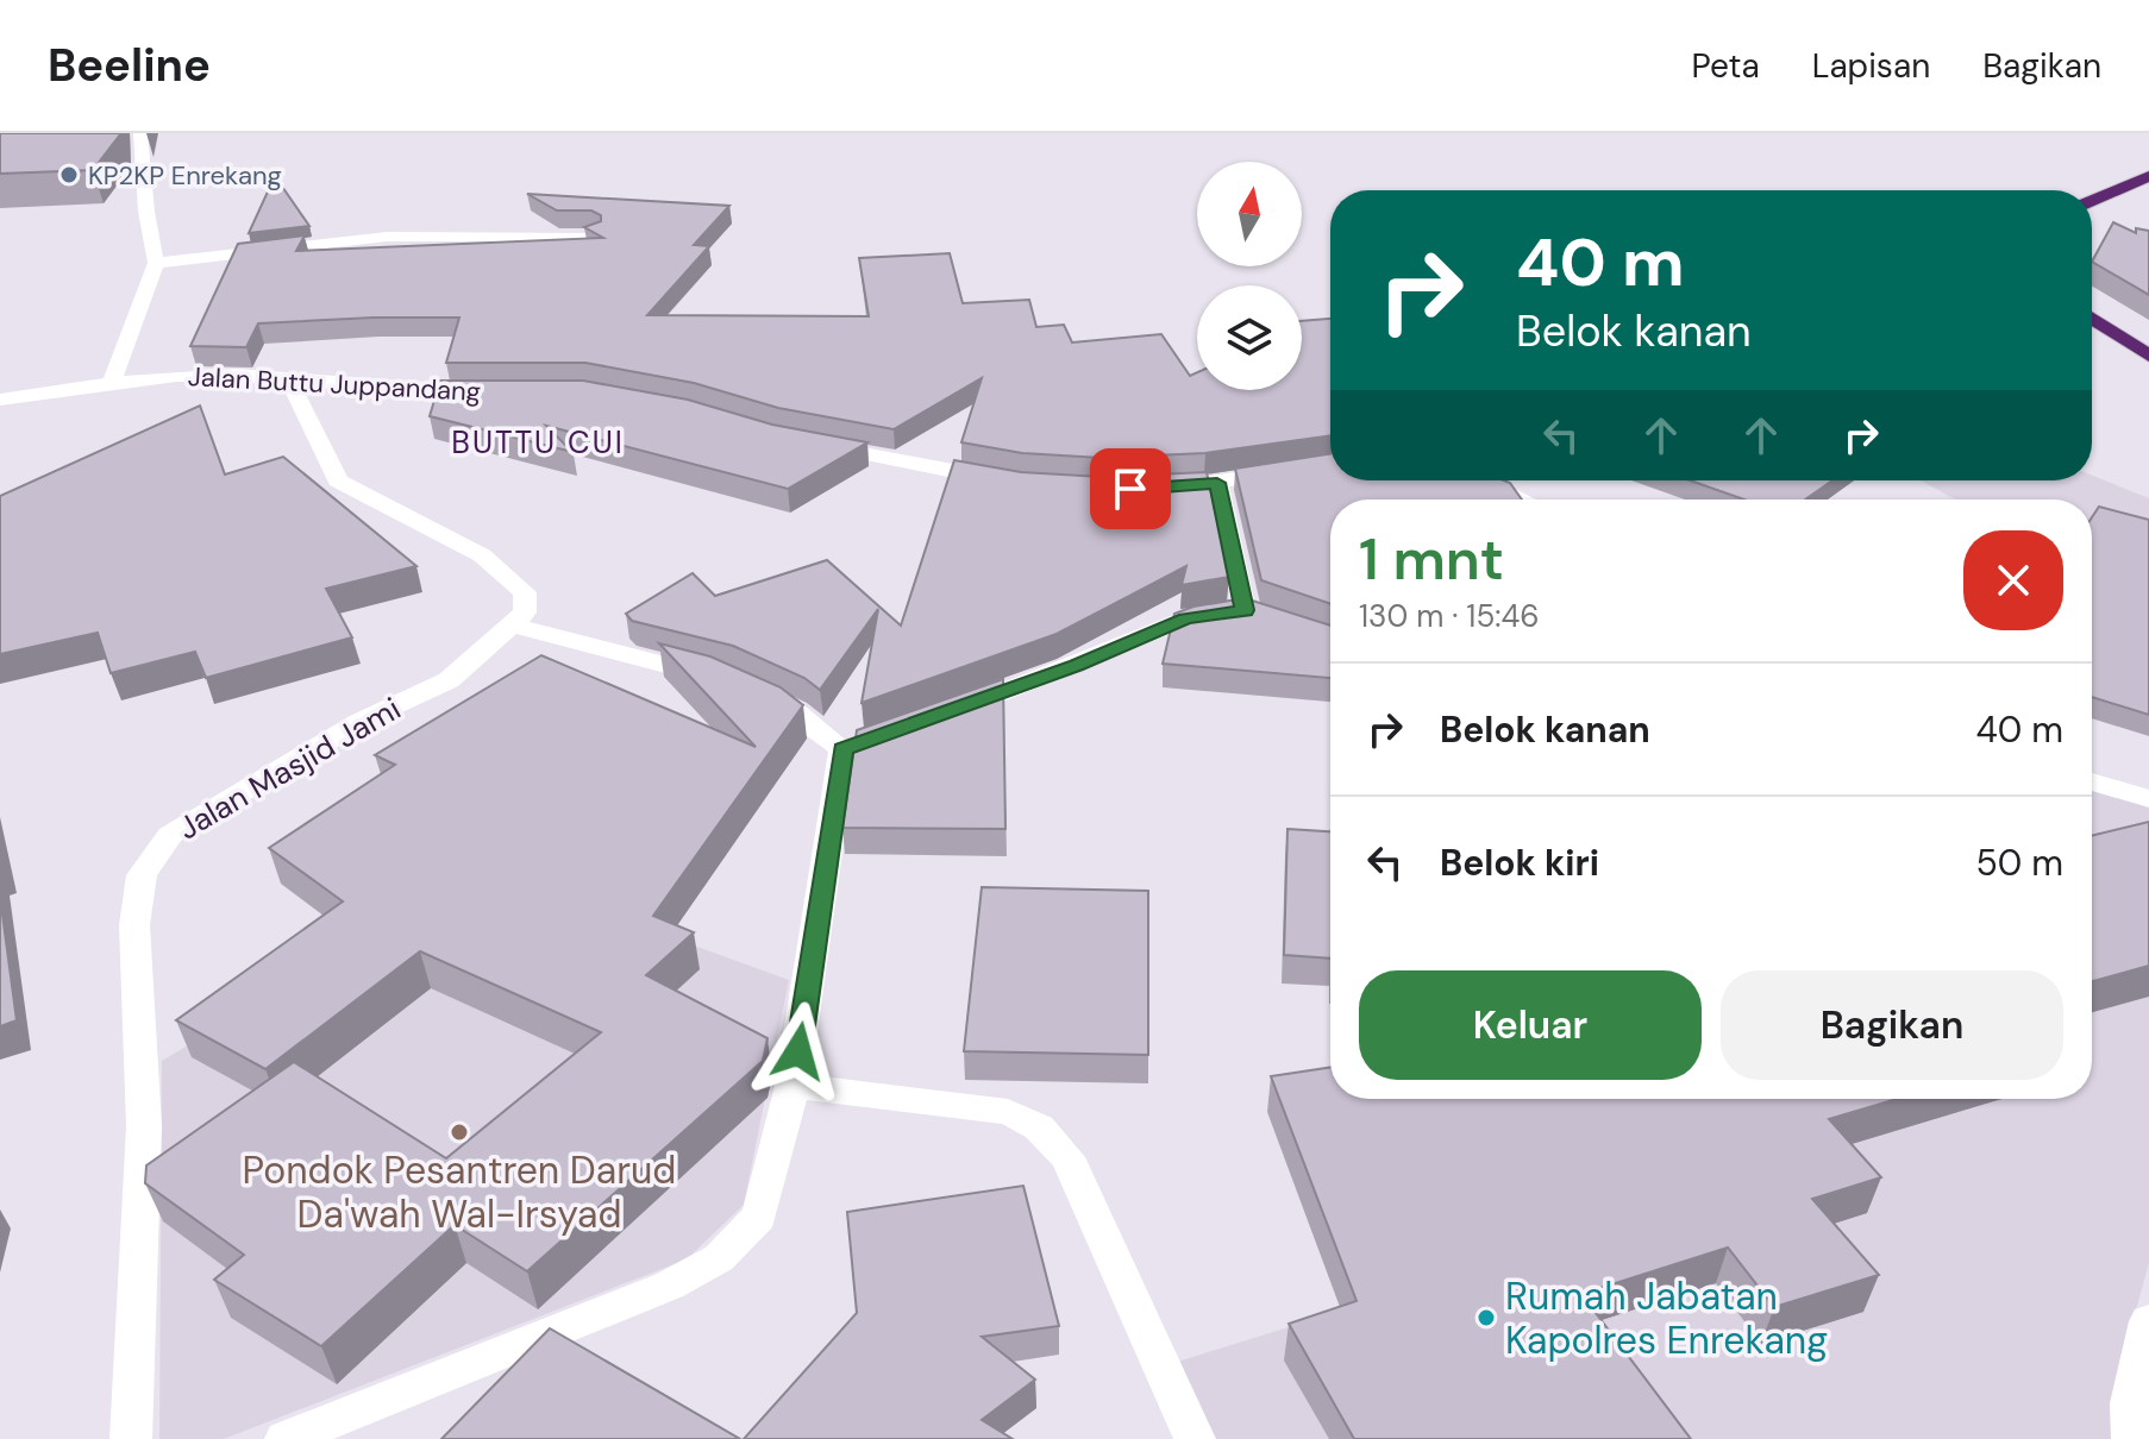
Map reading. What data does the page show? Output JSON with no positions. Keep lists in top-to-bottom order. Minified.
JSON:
{"streets":{"street":["Jalan Buttu Juppandang","Jalan Masjid Jami"]},"districts":["BUTTU CUI"],"places":["KP2KP Enrekang","Pondok Pesantren Darud Da'wah Wal-Irsyad","Rumah Jabatan Kapolres Enrekang"],"north":"top","page":{"header":"Beeline","nav":["Peta","Lapisan","Bagikan"],"turn":["40 m","Belok kanan"],"heading":["1 mnt","130 m · 15:46"],"list":[{"name":"Belok kanan","value":"40 m"},{"name":"Belok kiri","value":"50 m"}],"buttons":["Keluar","Bagikan"]}}
